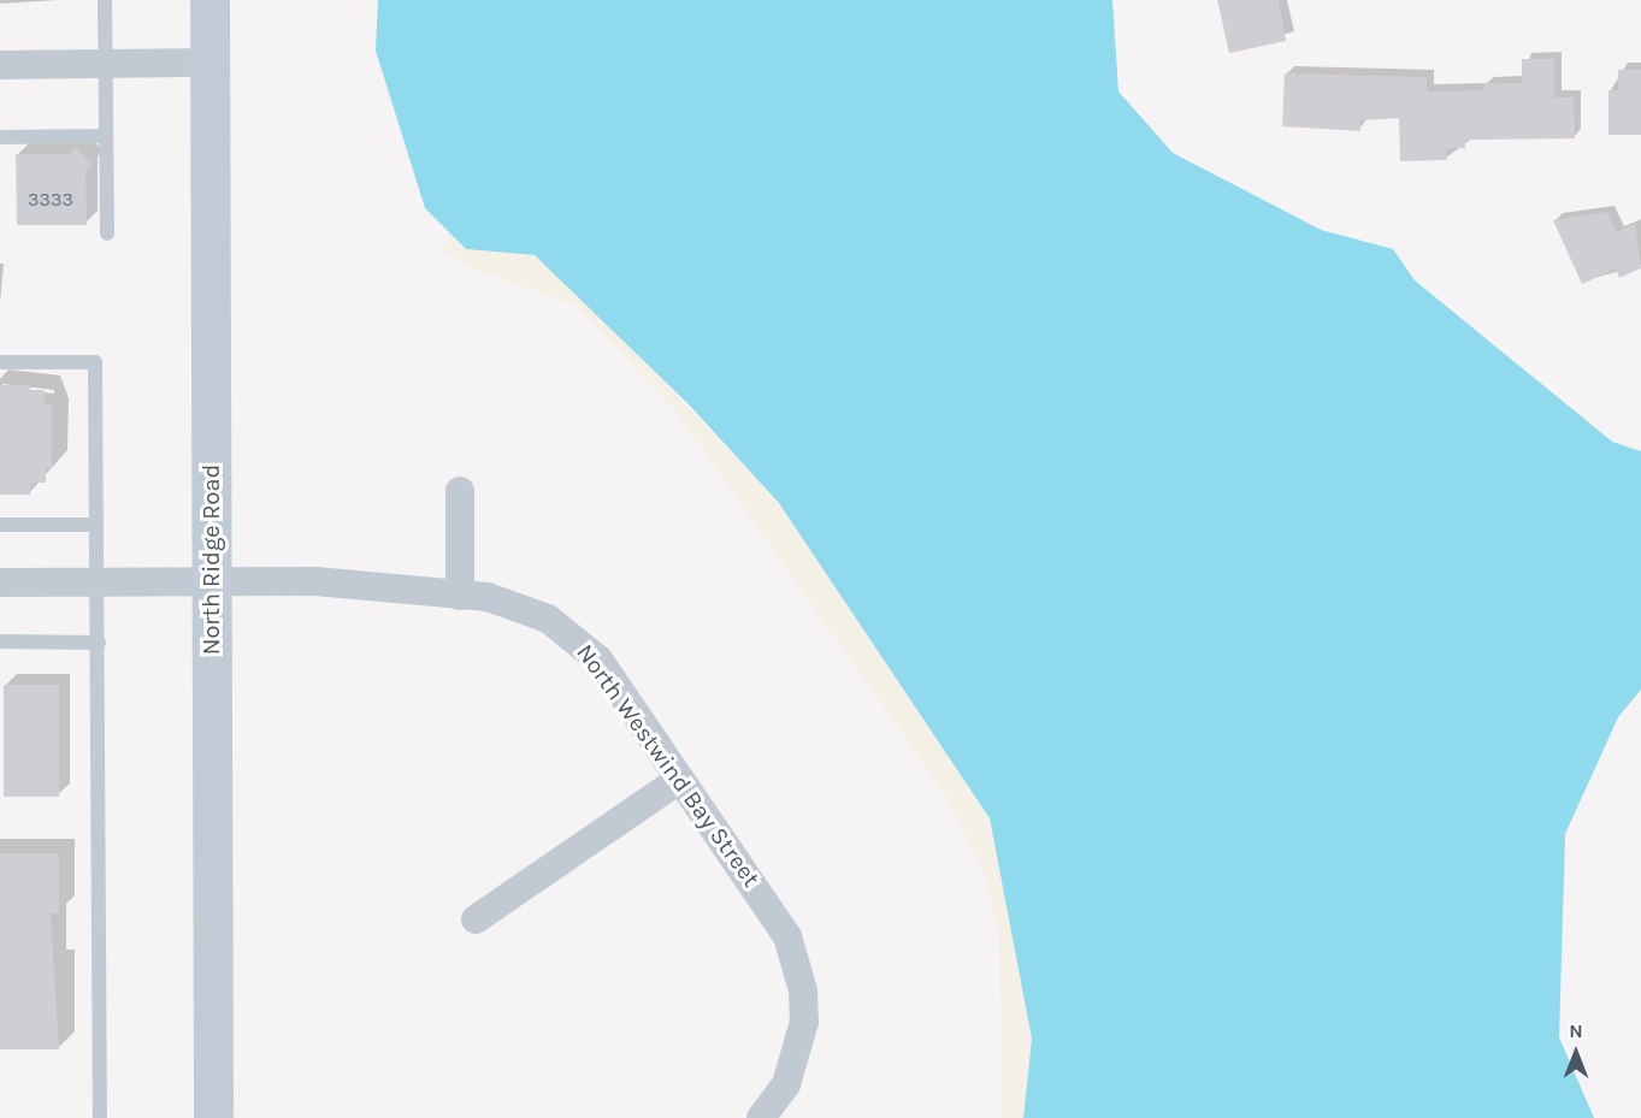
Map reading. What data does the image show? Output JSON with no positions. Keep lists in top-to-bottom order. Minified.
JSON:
{"streets":{"main road":["North Ridge Road"],"street":["North Westwind Bay Street"]},"crossings":[["North Ridge Road","North Westwind Bay Street"]],"house_numbers":["3333"],"north":"top"}
